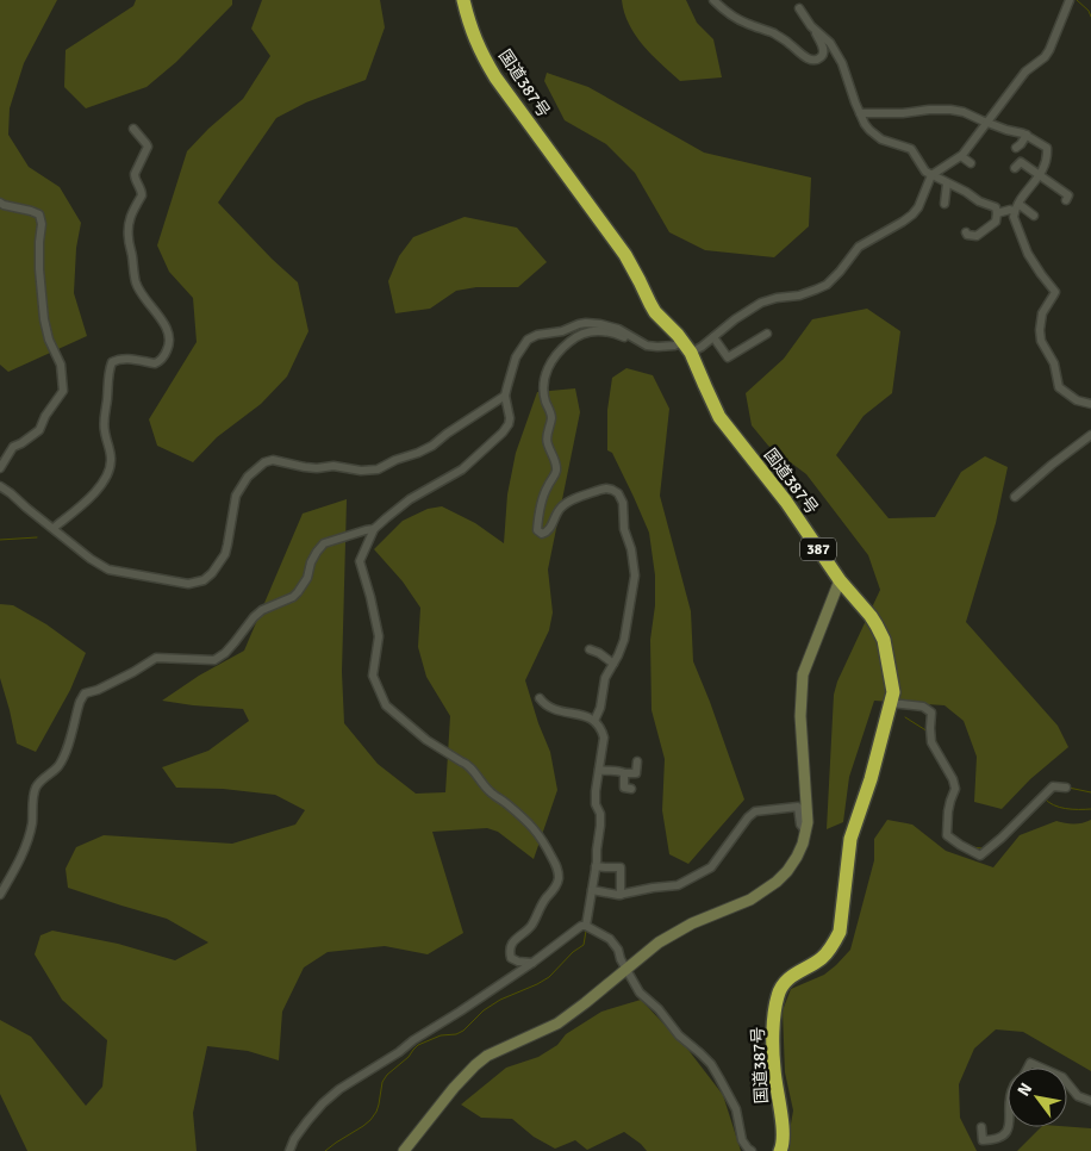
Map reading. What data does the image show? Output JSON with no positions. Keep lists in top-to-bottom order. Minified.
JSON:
{"streets":{"highway":["国道387号","387"]},"north":"top left"}
